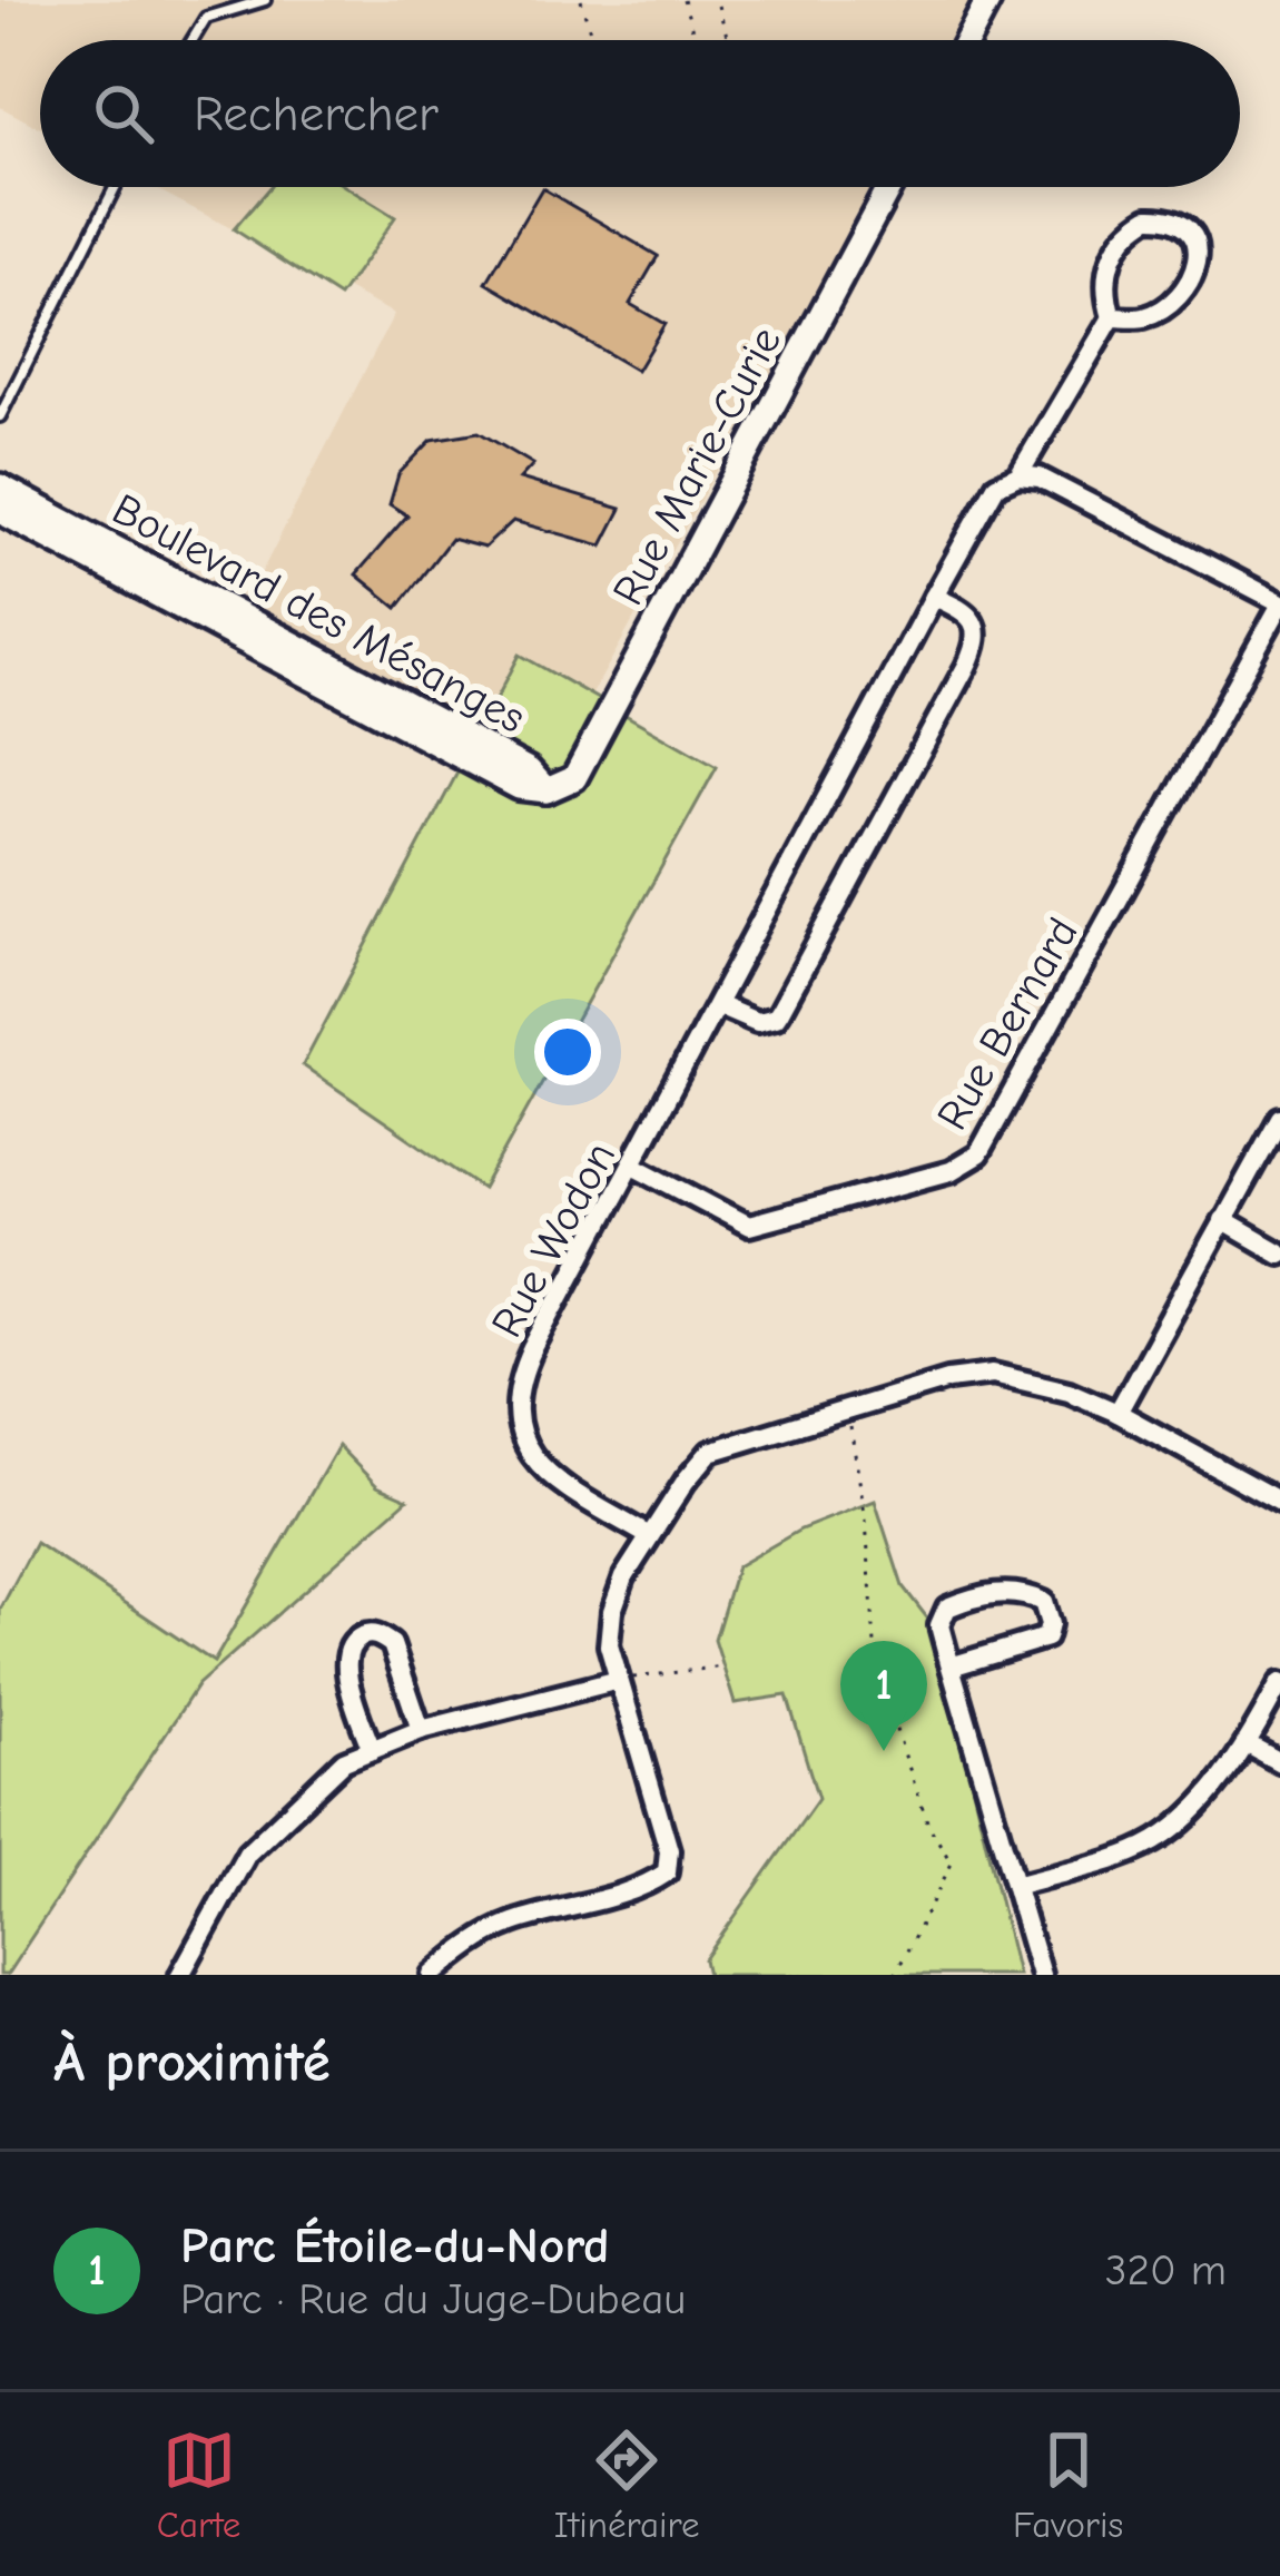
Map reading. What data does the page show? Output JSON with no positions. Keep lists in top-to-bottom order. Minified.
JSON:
{"streets":{"street":["Rue Marie-Curie","Boulevard des Mésanges","Rue Bernard","Rue Wodon"]},"crossings":[["Rue Marie-Curie","Boulevard des Mésanges"],["Rue Bernard","Rue Wodon"]],"page":{"search":"Rechercher","pins":"1","heading":"À proximité","list":[{"mark":"1","name":"Parc Étoile-du-Nord","note":"Parc · Rue du Juge-Dubeau","value":"320 m"}],"nav":["Carte","Itinéraire","Favoris"]}}
